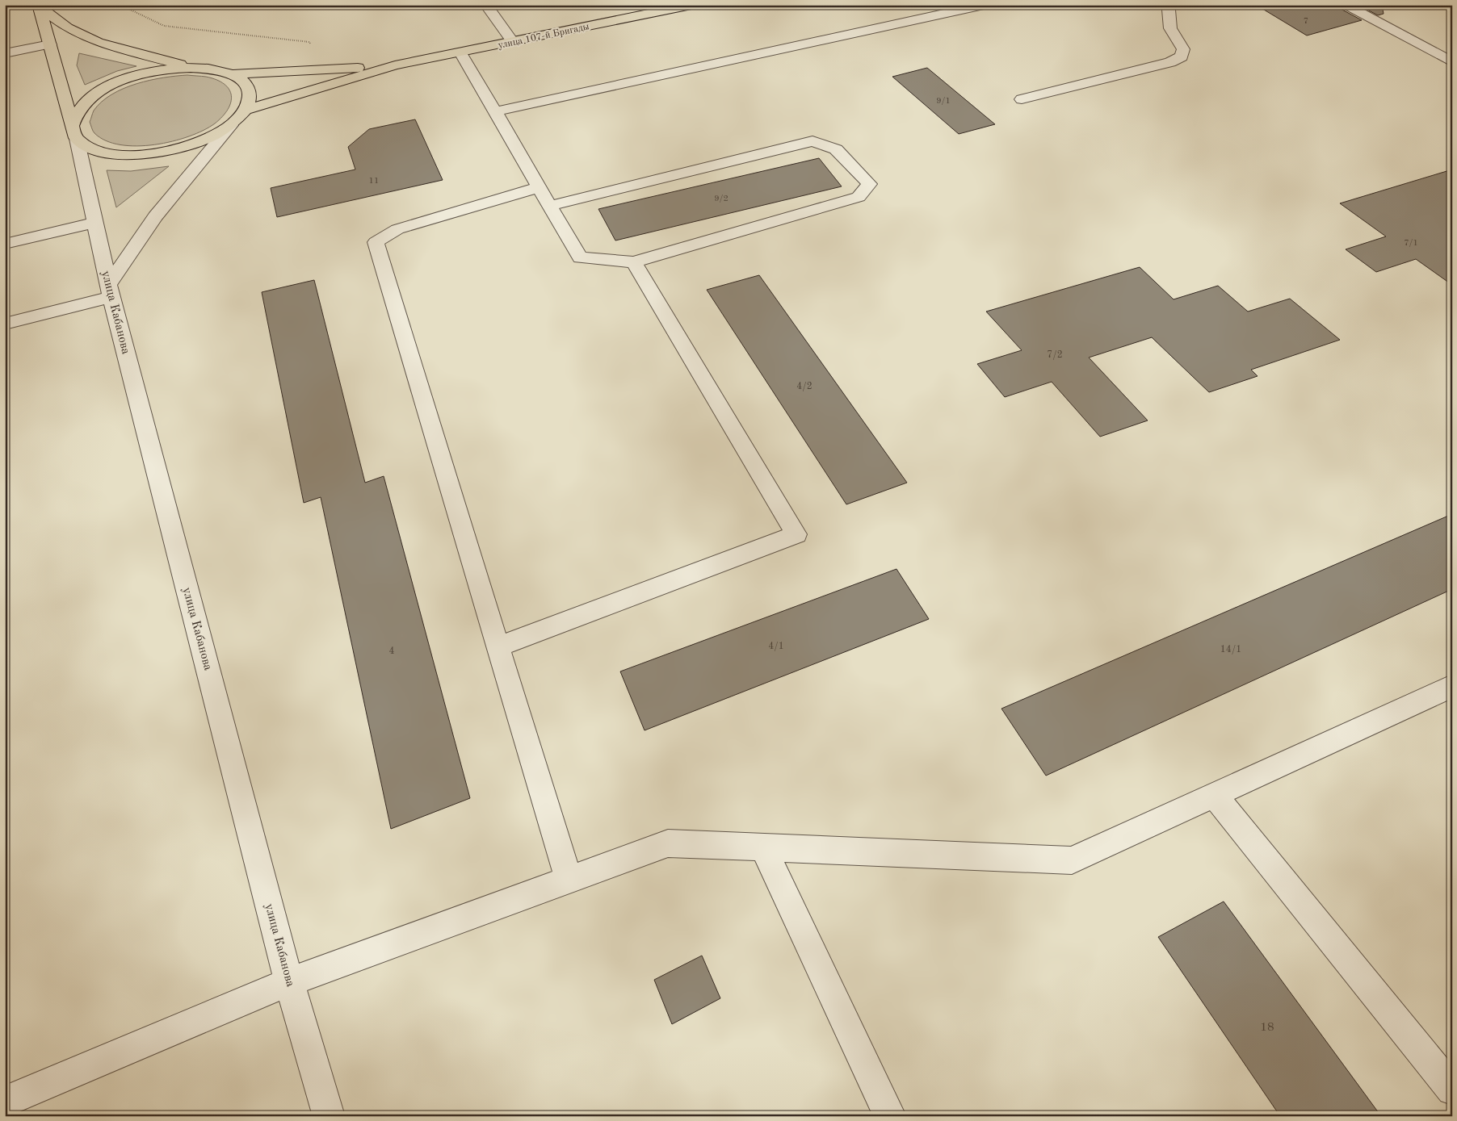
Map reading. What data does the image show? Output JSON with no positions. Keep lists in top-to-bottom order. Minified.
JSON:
{"streets":{"main road":["улица 107-й Бригады","улица Кабанова"]},"house_numbers":["7","9/1","11","9/2","7/1","7/2","4/2","4/1","14/1","4","18"]}
